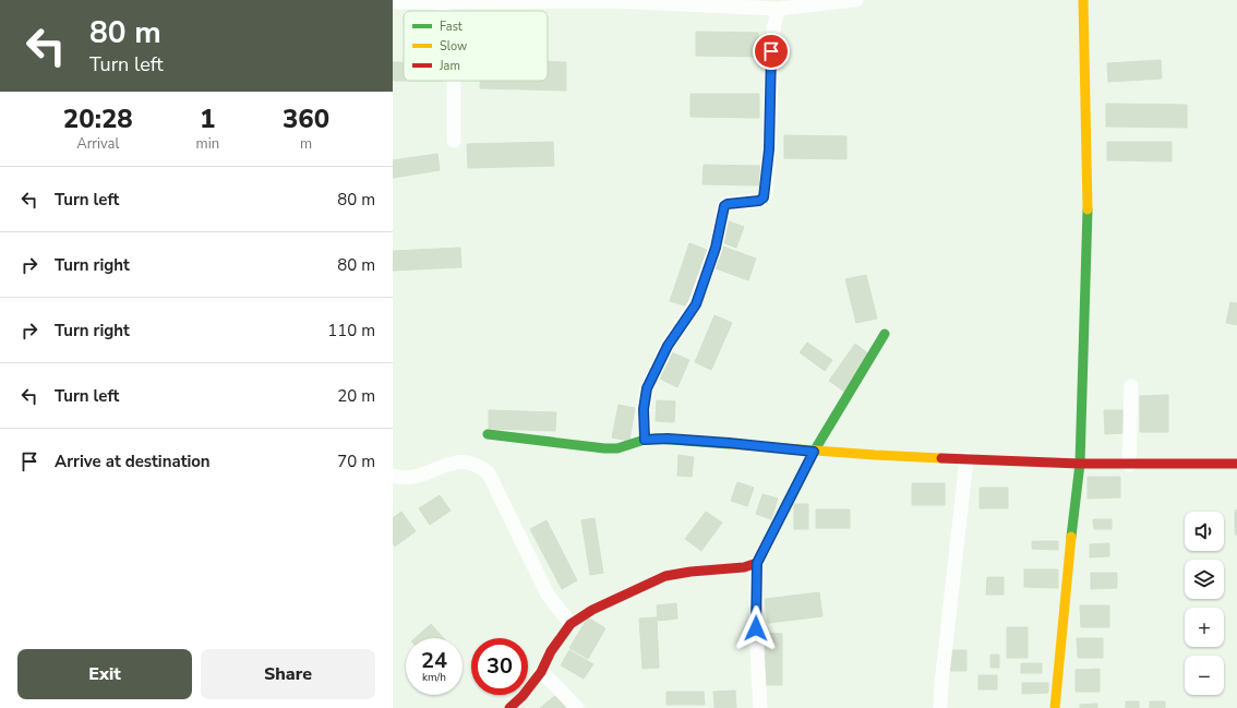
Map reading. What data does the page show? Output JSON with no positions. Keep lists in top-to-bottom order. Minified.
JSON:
{"legend":["Fast","Slow","Jam"],"page":{"turn":["80 m","Turn left"],"eta":["20:28","Arrival","1","min","360","m"],"list":[{"name":"Turn left","value":"80 m"},{"name":"Turn right","value":"80 m"},{"name":"Turn right","value":"110 m"},{"name":"Turn left","value":"20 m"},{"name":"Arrive at destination","value":"70 m"}],"map_buttons":["+","−"],"speed":"24 km/h","limit":"30","buttons":["Exit","Share"]}}
